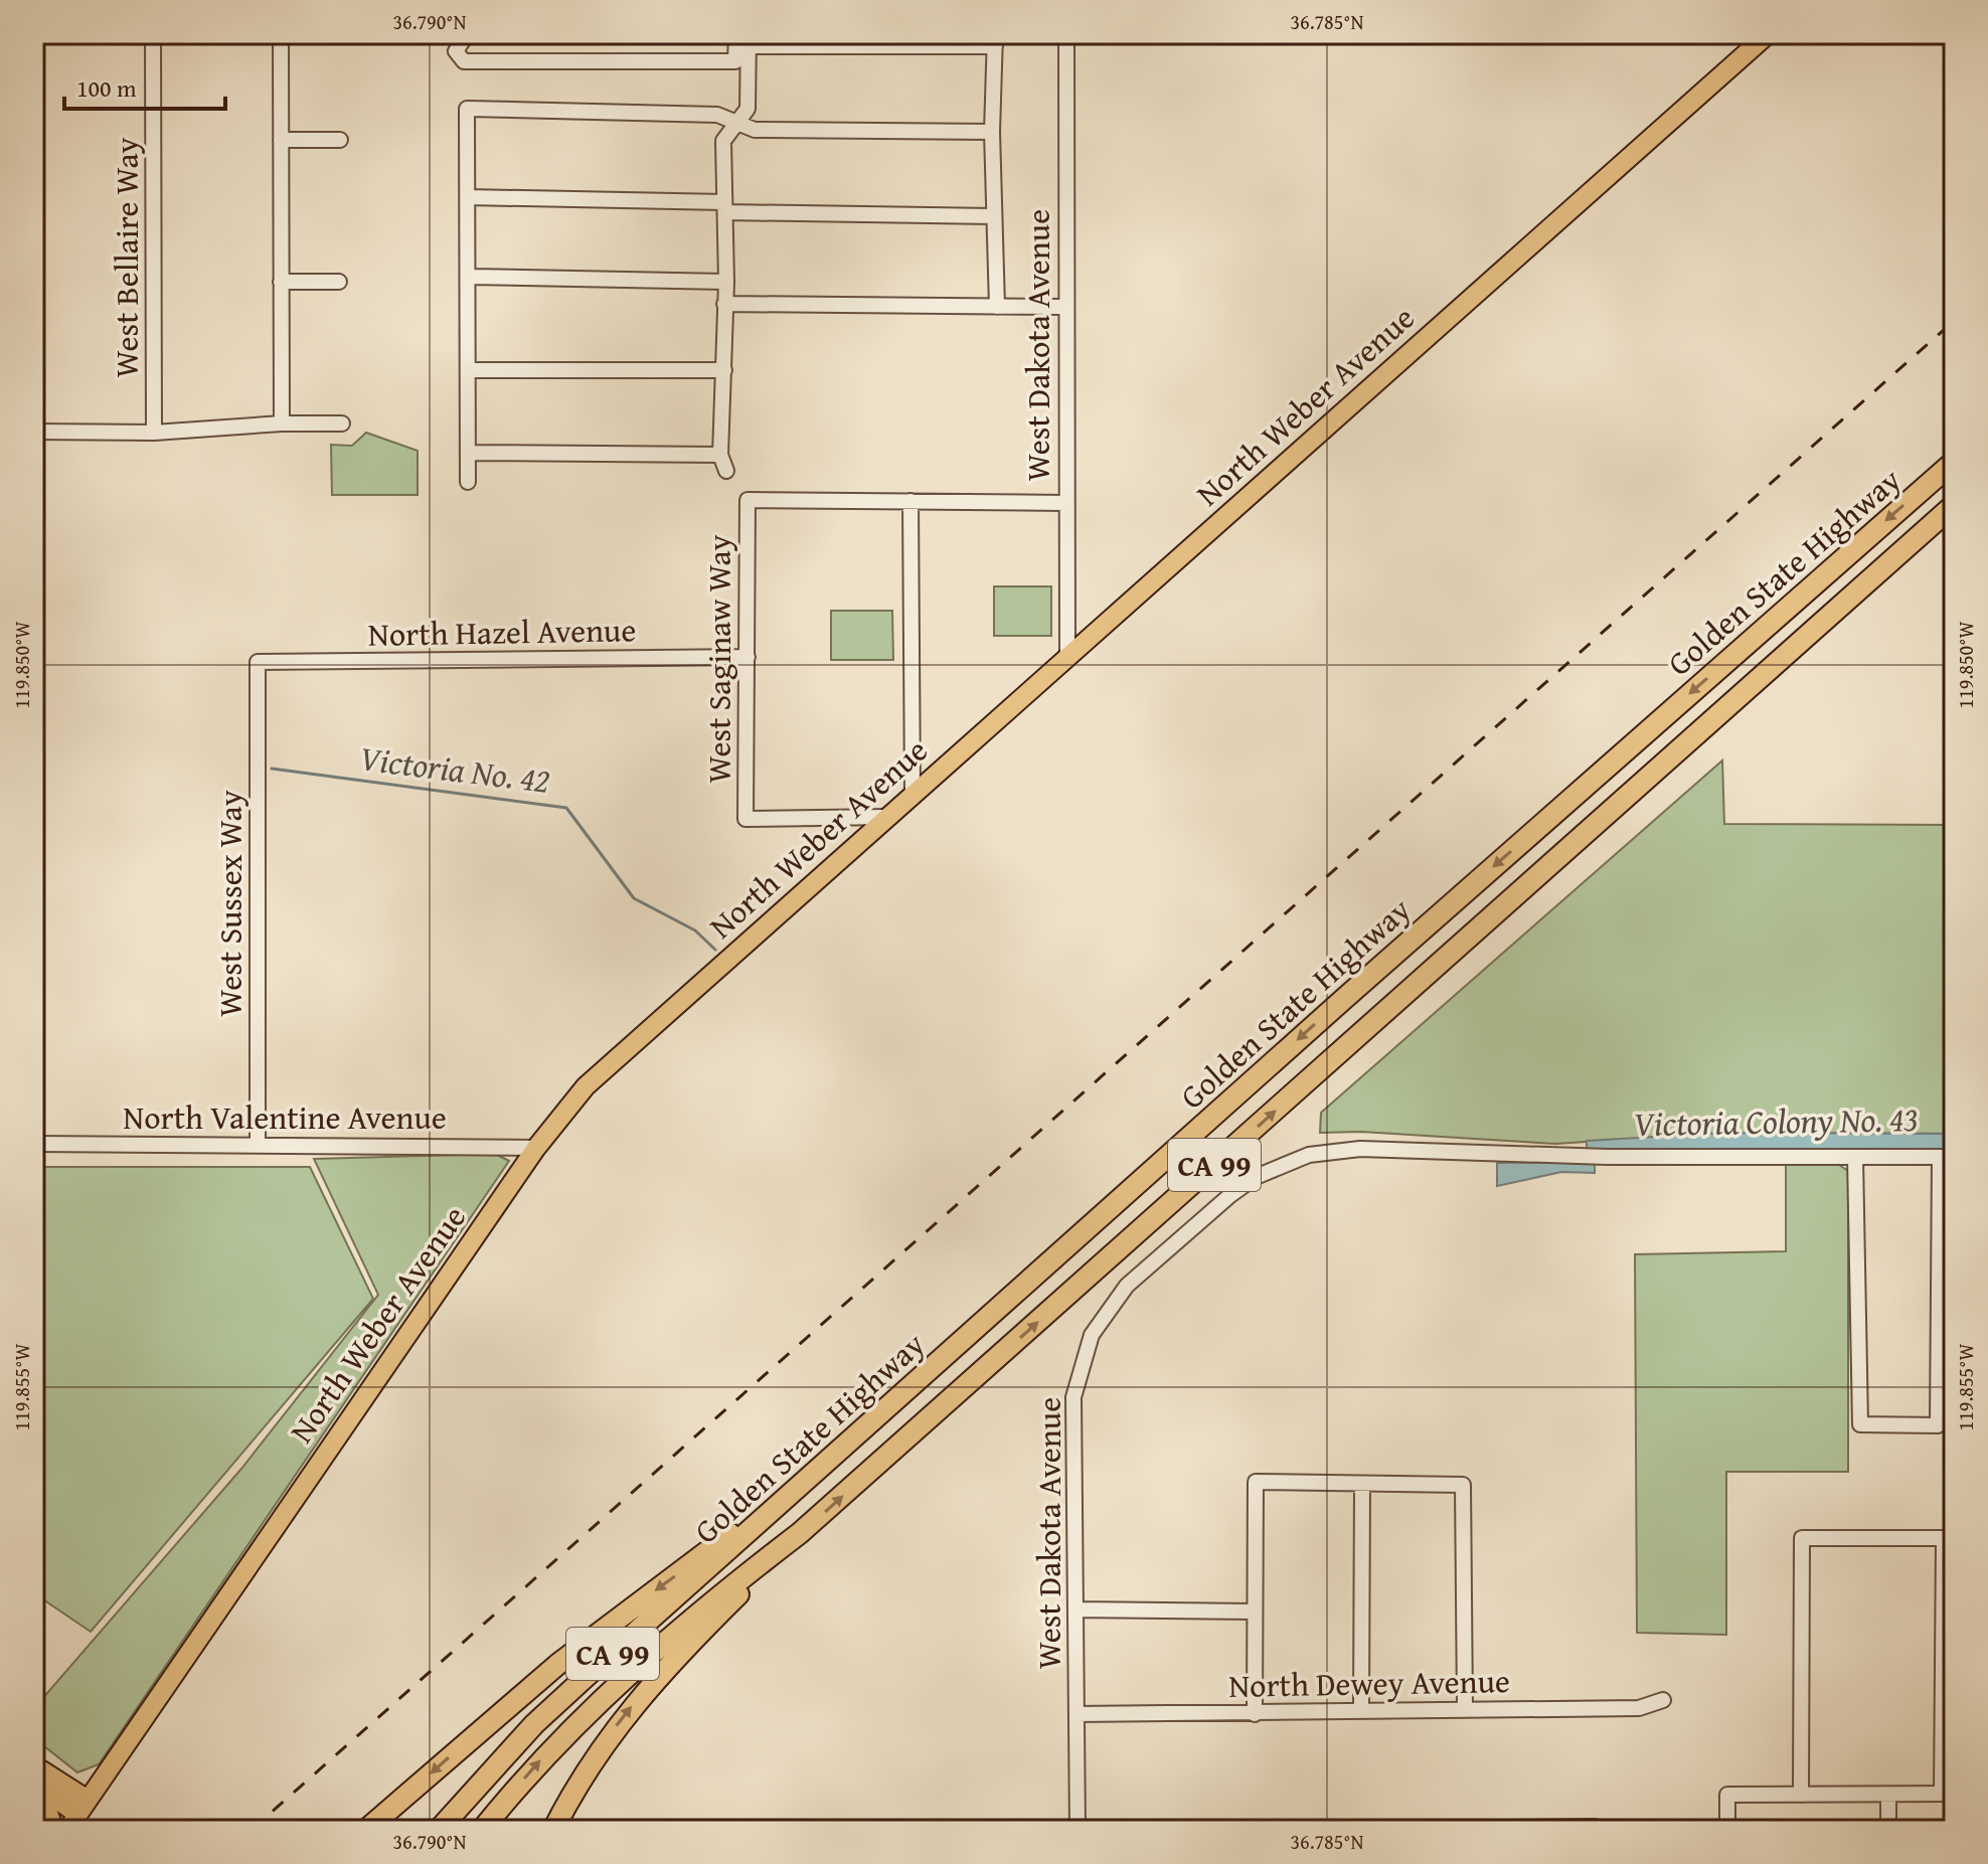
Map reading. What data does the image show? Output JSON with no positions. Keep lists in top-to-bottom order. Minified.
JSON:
{"streets":{"highway":["Golden State Highway","CA 99"],"main road":["North Weber Avenue"],"street":["West Bellaire Way","West Dakota Avenue","North Hazel Avenue","West Saginaw Way","West Sussex Way","North Valentine Avenue","North Dewey Avenue"]},"crossings":[["West Dakota Avenue","North Weber Avenue"],["West Dakota Avenue","North Dewey Avenue"],["North Weber Avenue","West Saginaw Way"],["North Weber Avenue","North Valentine Avenue"],["North Hazel Avenue","West Saginaw Way"],["North Hazel Avenue","West Sussex Way"],["West Sussex Way","North Valentine Avenue"]],"water":["Victoria No. 42","Victoria Colony No. 43"],"scale_bar":"100 m","coordinates":["36.790°N","36.785°N","119.850°W","119.855°W"]}
